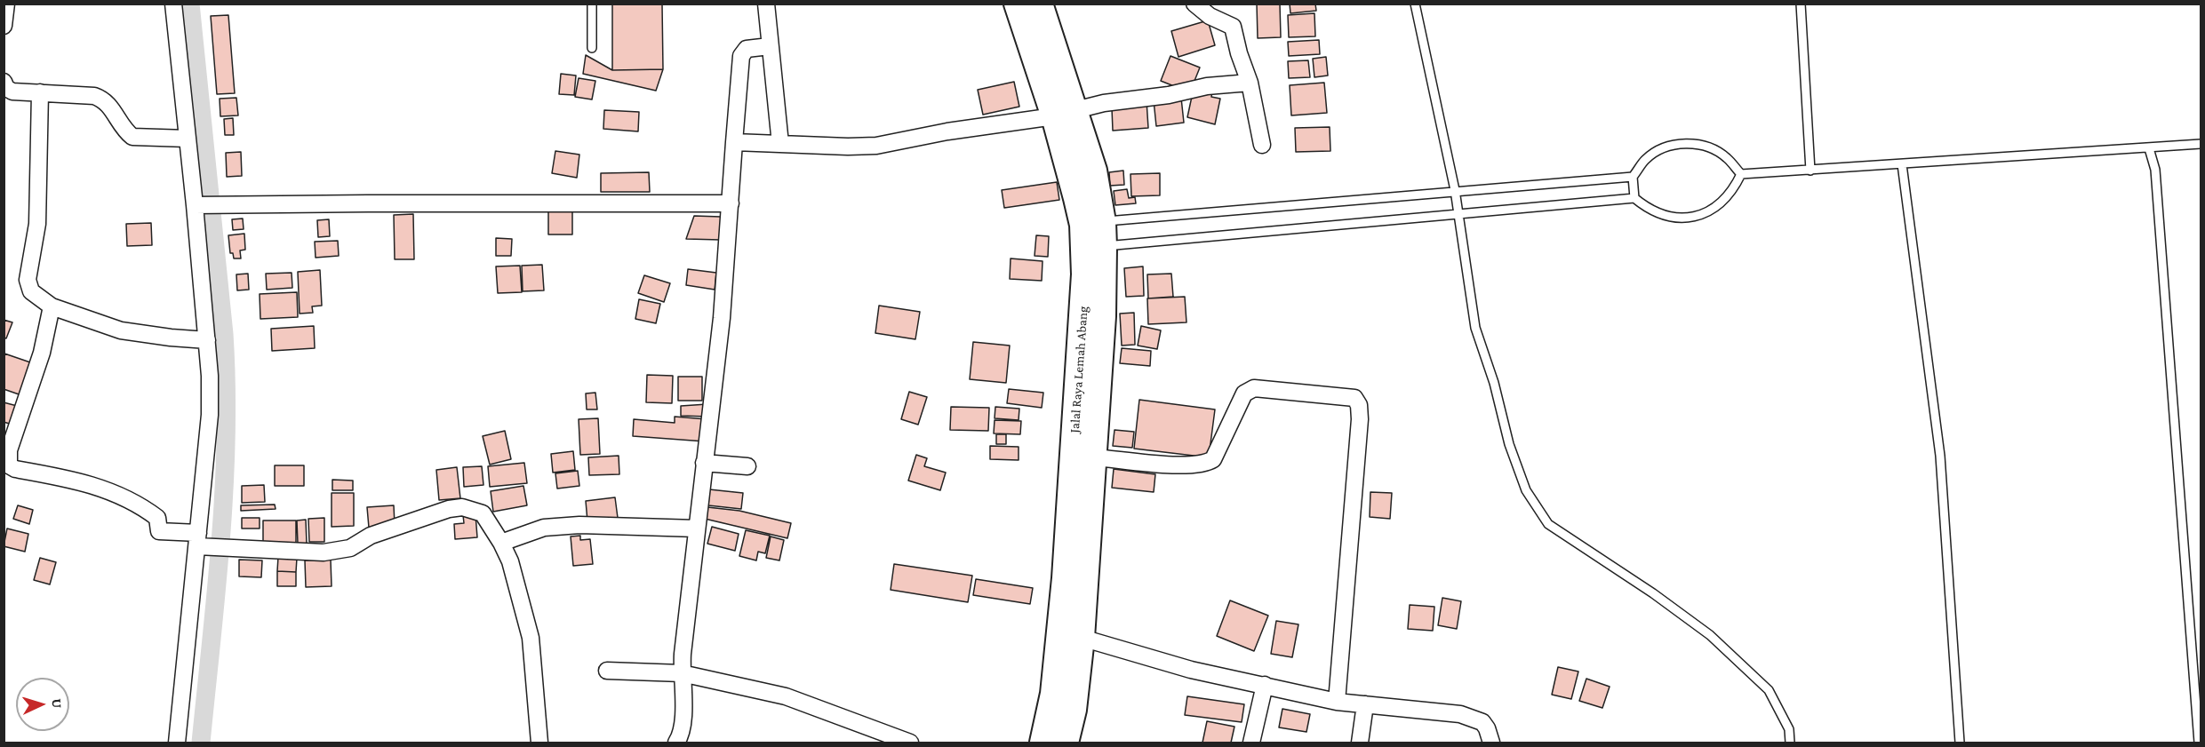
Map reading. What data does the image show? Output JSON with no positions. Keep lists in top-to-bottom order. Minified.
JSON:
{"streets":{"highway":["Jalal Raya Lemah Abang"]},"north":"right"}
